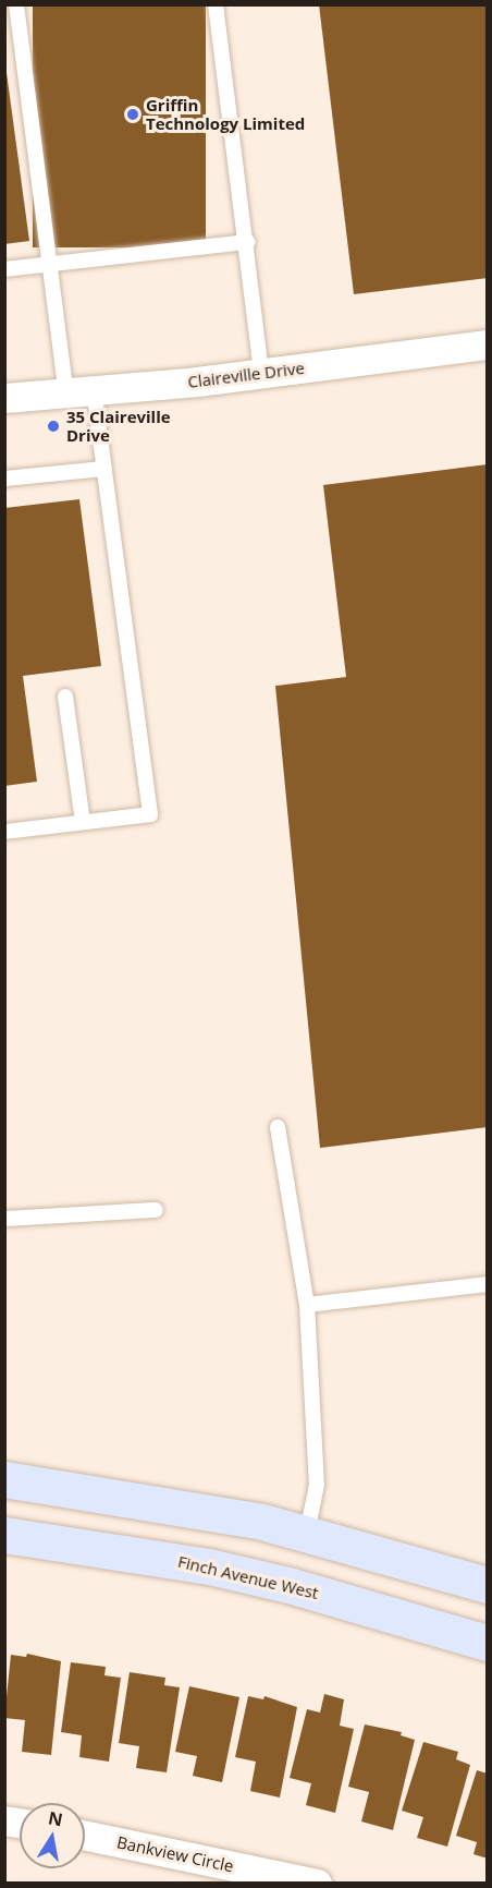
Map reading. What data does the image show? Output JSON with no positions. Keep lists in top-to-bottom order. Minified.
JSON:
{"streets":{"main road":["Finch Avenue West"],"street":["Claireville Drive","Bankview Circle"]},"places":["Griffin Technology Limited","35 Claireville Drive"],"north":"top"}
